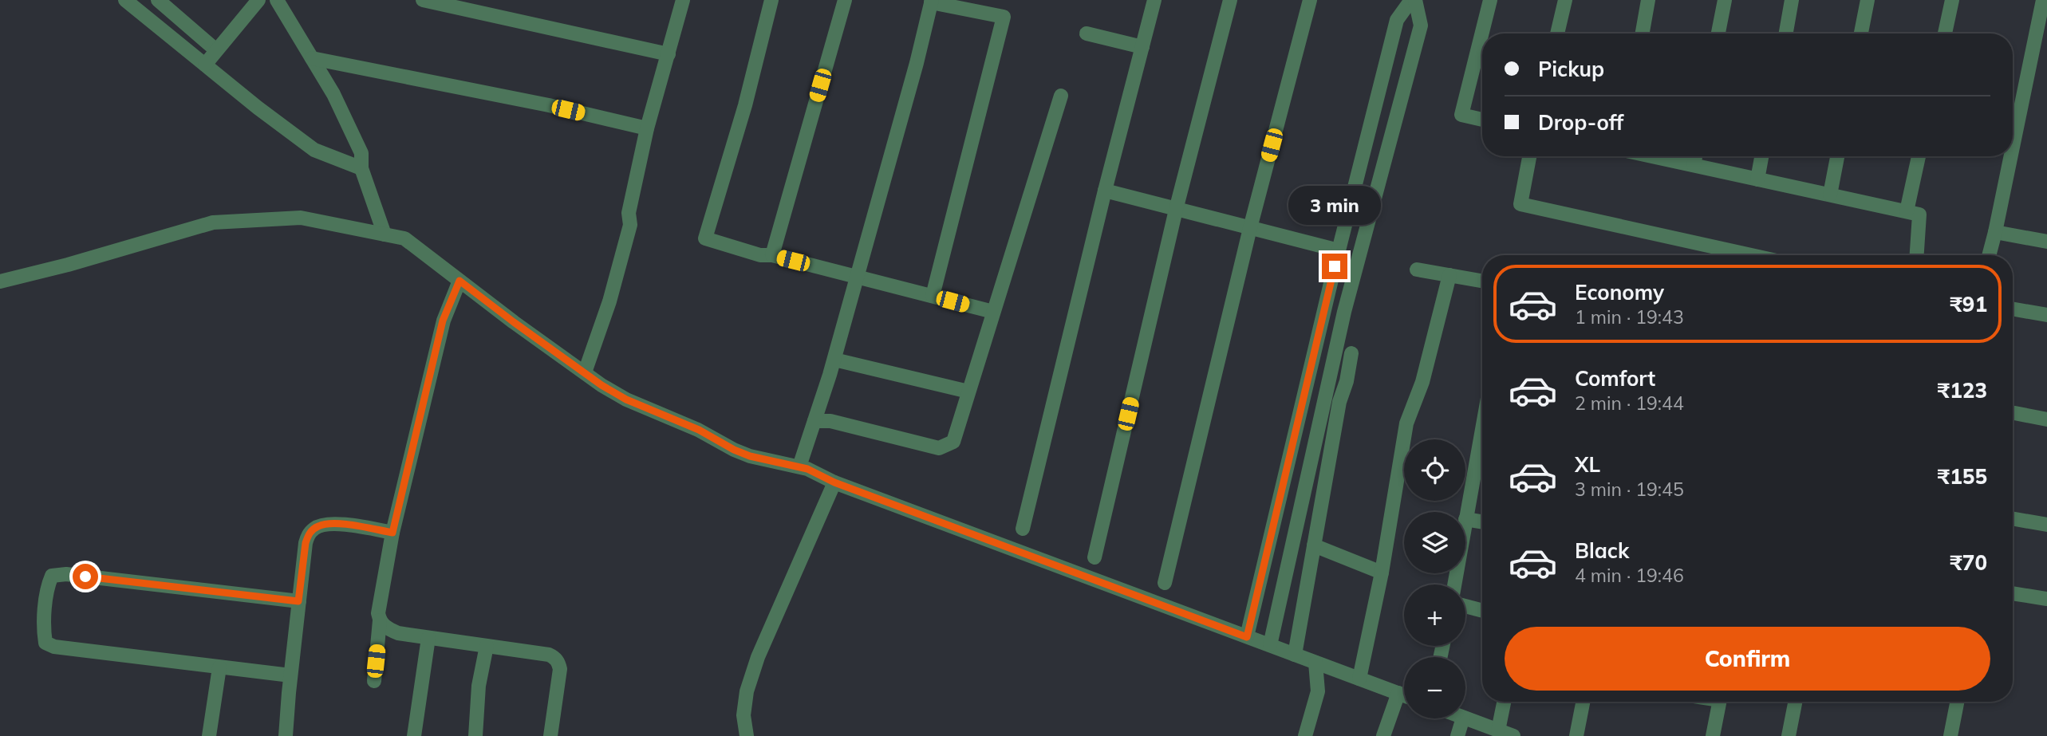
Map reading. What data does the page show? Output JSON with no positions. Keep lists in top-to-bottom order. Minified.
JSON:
{"page":{"banner":["Pickup","Drop-off"],"bubble":"3 min","list":[{"name":"Economy","note":"1 min · 19:43","value":"₹91"},{"name":"Comfort","note":"2 min · 19:44","value":"₹123"},{"name":"XL","note":"3 min · 19:45","value":"₹155"},{"name":"Black","note":"4 min · 19:46","value":"₹70"}],"map_buttons":["+","−"],"buttons":"Confirm"}}
